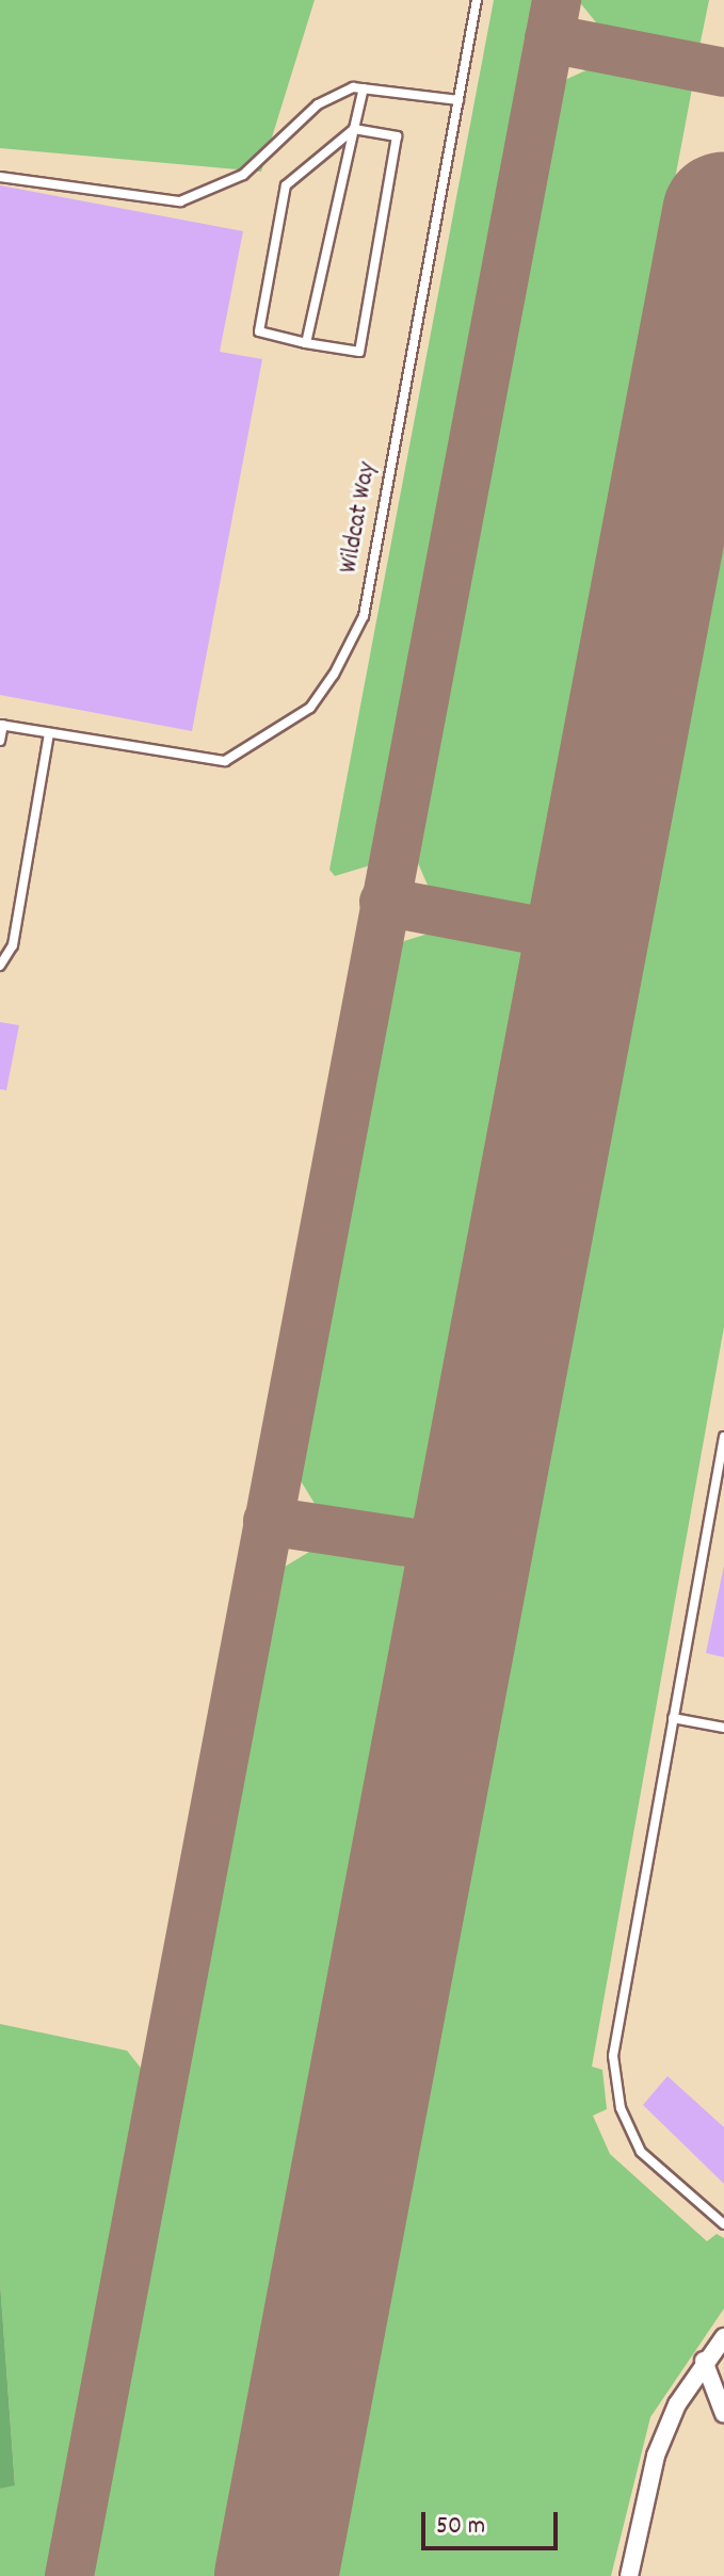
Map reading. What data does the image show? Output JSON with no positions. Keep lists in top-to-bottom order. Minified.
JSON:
{"streets":{"lane":["Wildcat Way"]},"scale_bar":"50 m"}
